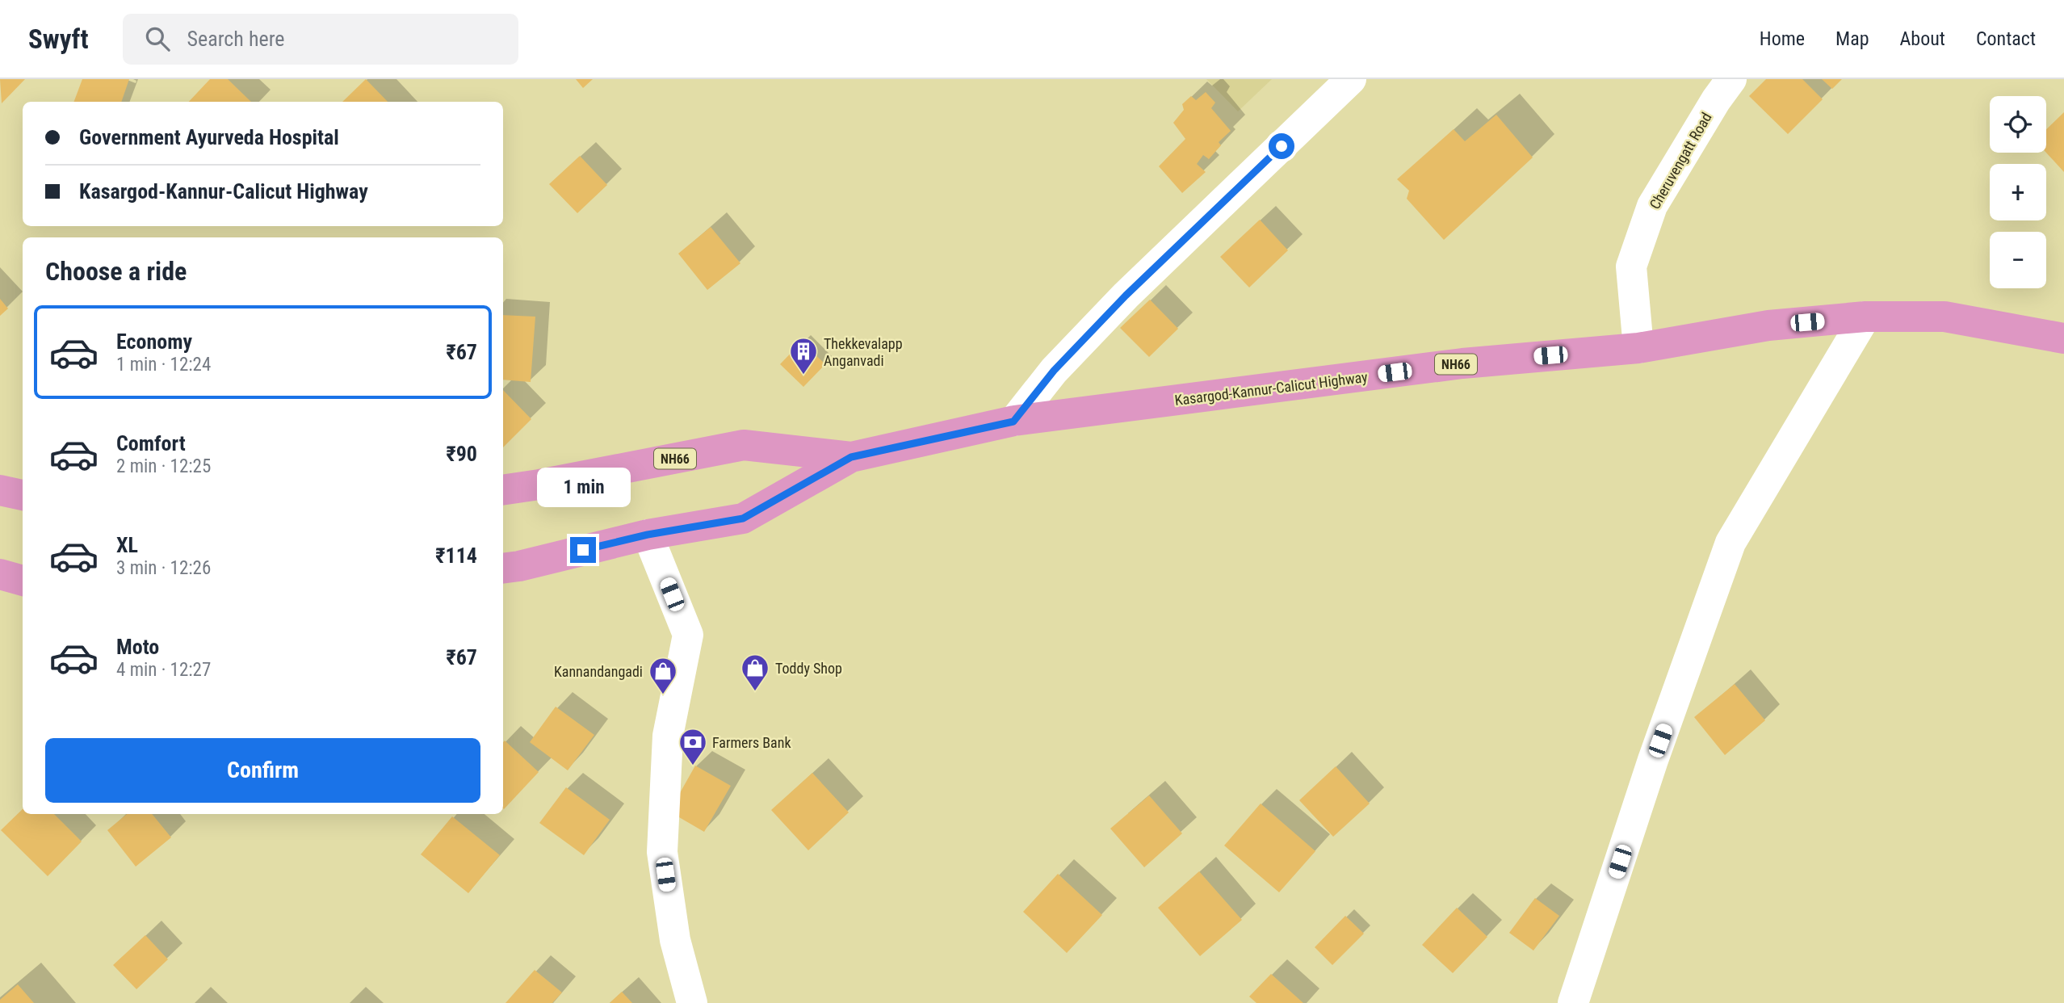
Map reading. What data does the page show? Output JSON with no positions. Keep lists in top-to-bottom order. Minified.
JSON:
{"streets":{"highway":["NH66","Kasargod-Kannur-Calicut Highway"],"street":["Cheruvengatt Road"]},"crossings":[["Cheruvengatt Road","Kasargod-Kannur-Calicut Highway"]],"places":{"building":["Thekkevalapp Anganvadi"],"shop":["Toddy Shop","Kannandangadi"],"bank":["Farmers Bank"]},"page":{"header":"Swyft","search":"Search here","nav":["Home","Map","About","Contact"],"map_buttons":["+","−"],"banner":["Government Ayurveda Hospital","Kasargod-Kannur-Calicut Highway"],"heading":"Choose a ride","list":[{"name":"Economy","note":"1 min · 12:24","value":"₹67"},{"name":"Comfort","note":"2 min · 12:25","value":"₹90"},{"name":"XL","note":"3 min · 12:26","value":"₹114"},{"name":"Moto","note":"4 min · 12:27","value":"₹67"}],"bubble":"1 min","buttons":"Confirm"}}
